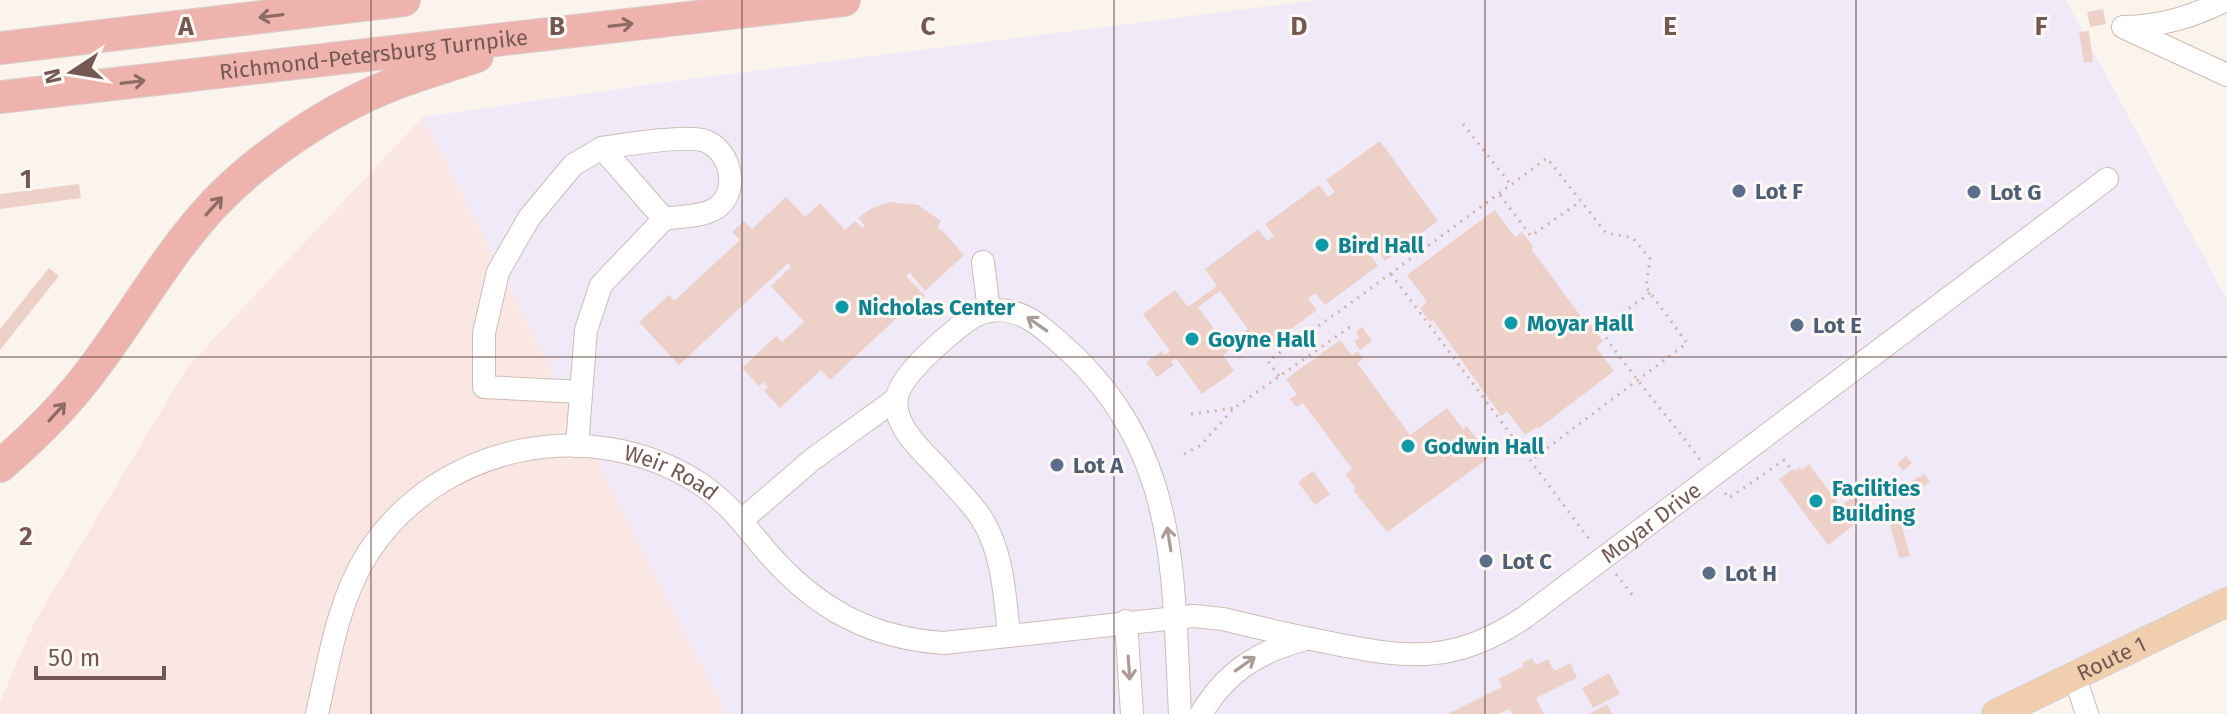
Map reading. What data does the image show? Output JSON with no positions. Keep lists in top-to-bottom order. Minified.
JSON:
{"streets":{"highway":["Richmond-Petersburg Turnpike"],"main road":["Route 1"],"street":["Weir Road","Moyar Drive"]},"crossings":[["Weir Road","Moyar Drive"]],"places":["Lot F","Lot G","Bird Hall","Nicholas Center","Moyar Hall","Lot E","Goyne Hall","Godwin Hall","Lot A","Facilities Building","Lot C","Lot H"],"scale_bar":"50 m","north":"left","grid":{"columns":["A","B","C","D","E","F"],"rows":["1","2"]}}
